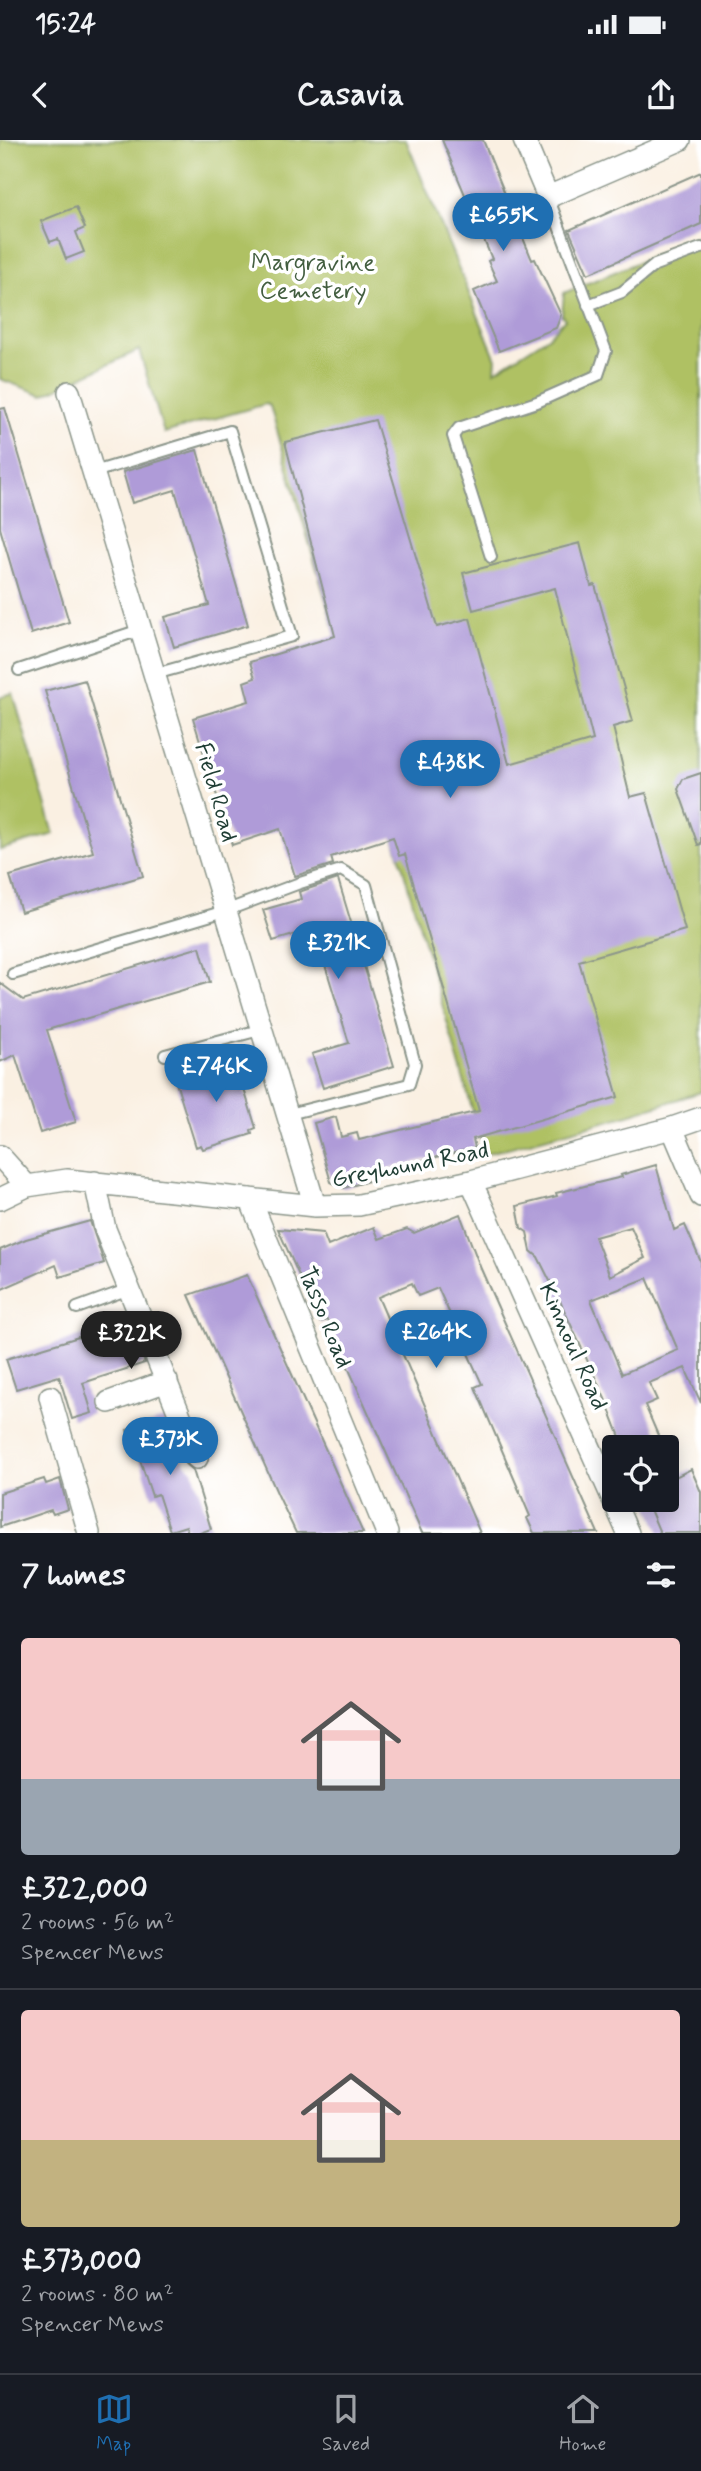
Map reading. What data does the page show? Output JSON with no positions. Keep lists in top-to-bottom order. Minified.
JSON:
{"streets":{"street":["Field Road","Greyhound Road","Tasso Road","Kinnoul Road"]},"crossings":[["Field Road","Greyhound Road"],["Greyhound Road","Tasso Road"],["Greyhound Road","Kinnoul Road"]],"parks":["Margravine Cemetery"],"page":{"status":"15:24","header":"Casavia","price":["£655K","£438K","£321K","£746K","£264K","£322K","£373K"],"heading":"7 homes","list":[{"name":"£322,000","note":"2 rooms · 56 m² · Spencer Mews"},{"name":"£373,000","note":"2 rooms · 80 m² · Spencer Mews"}],"tabs":["Map","Saved","Home"]}}
